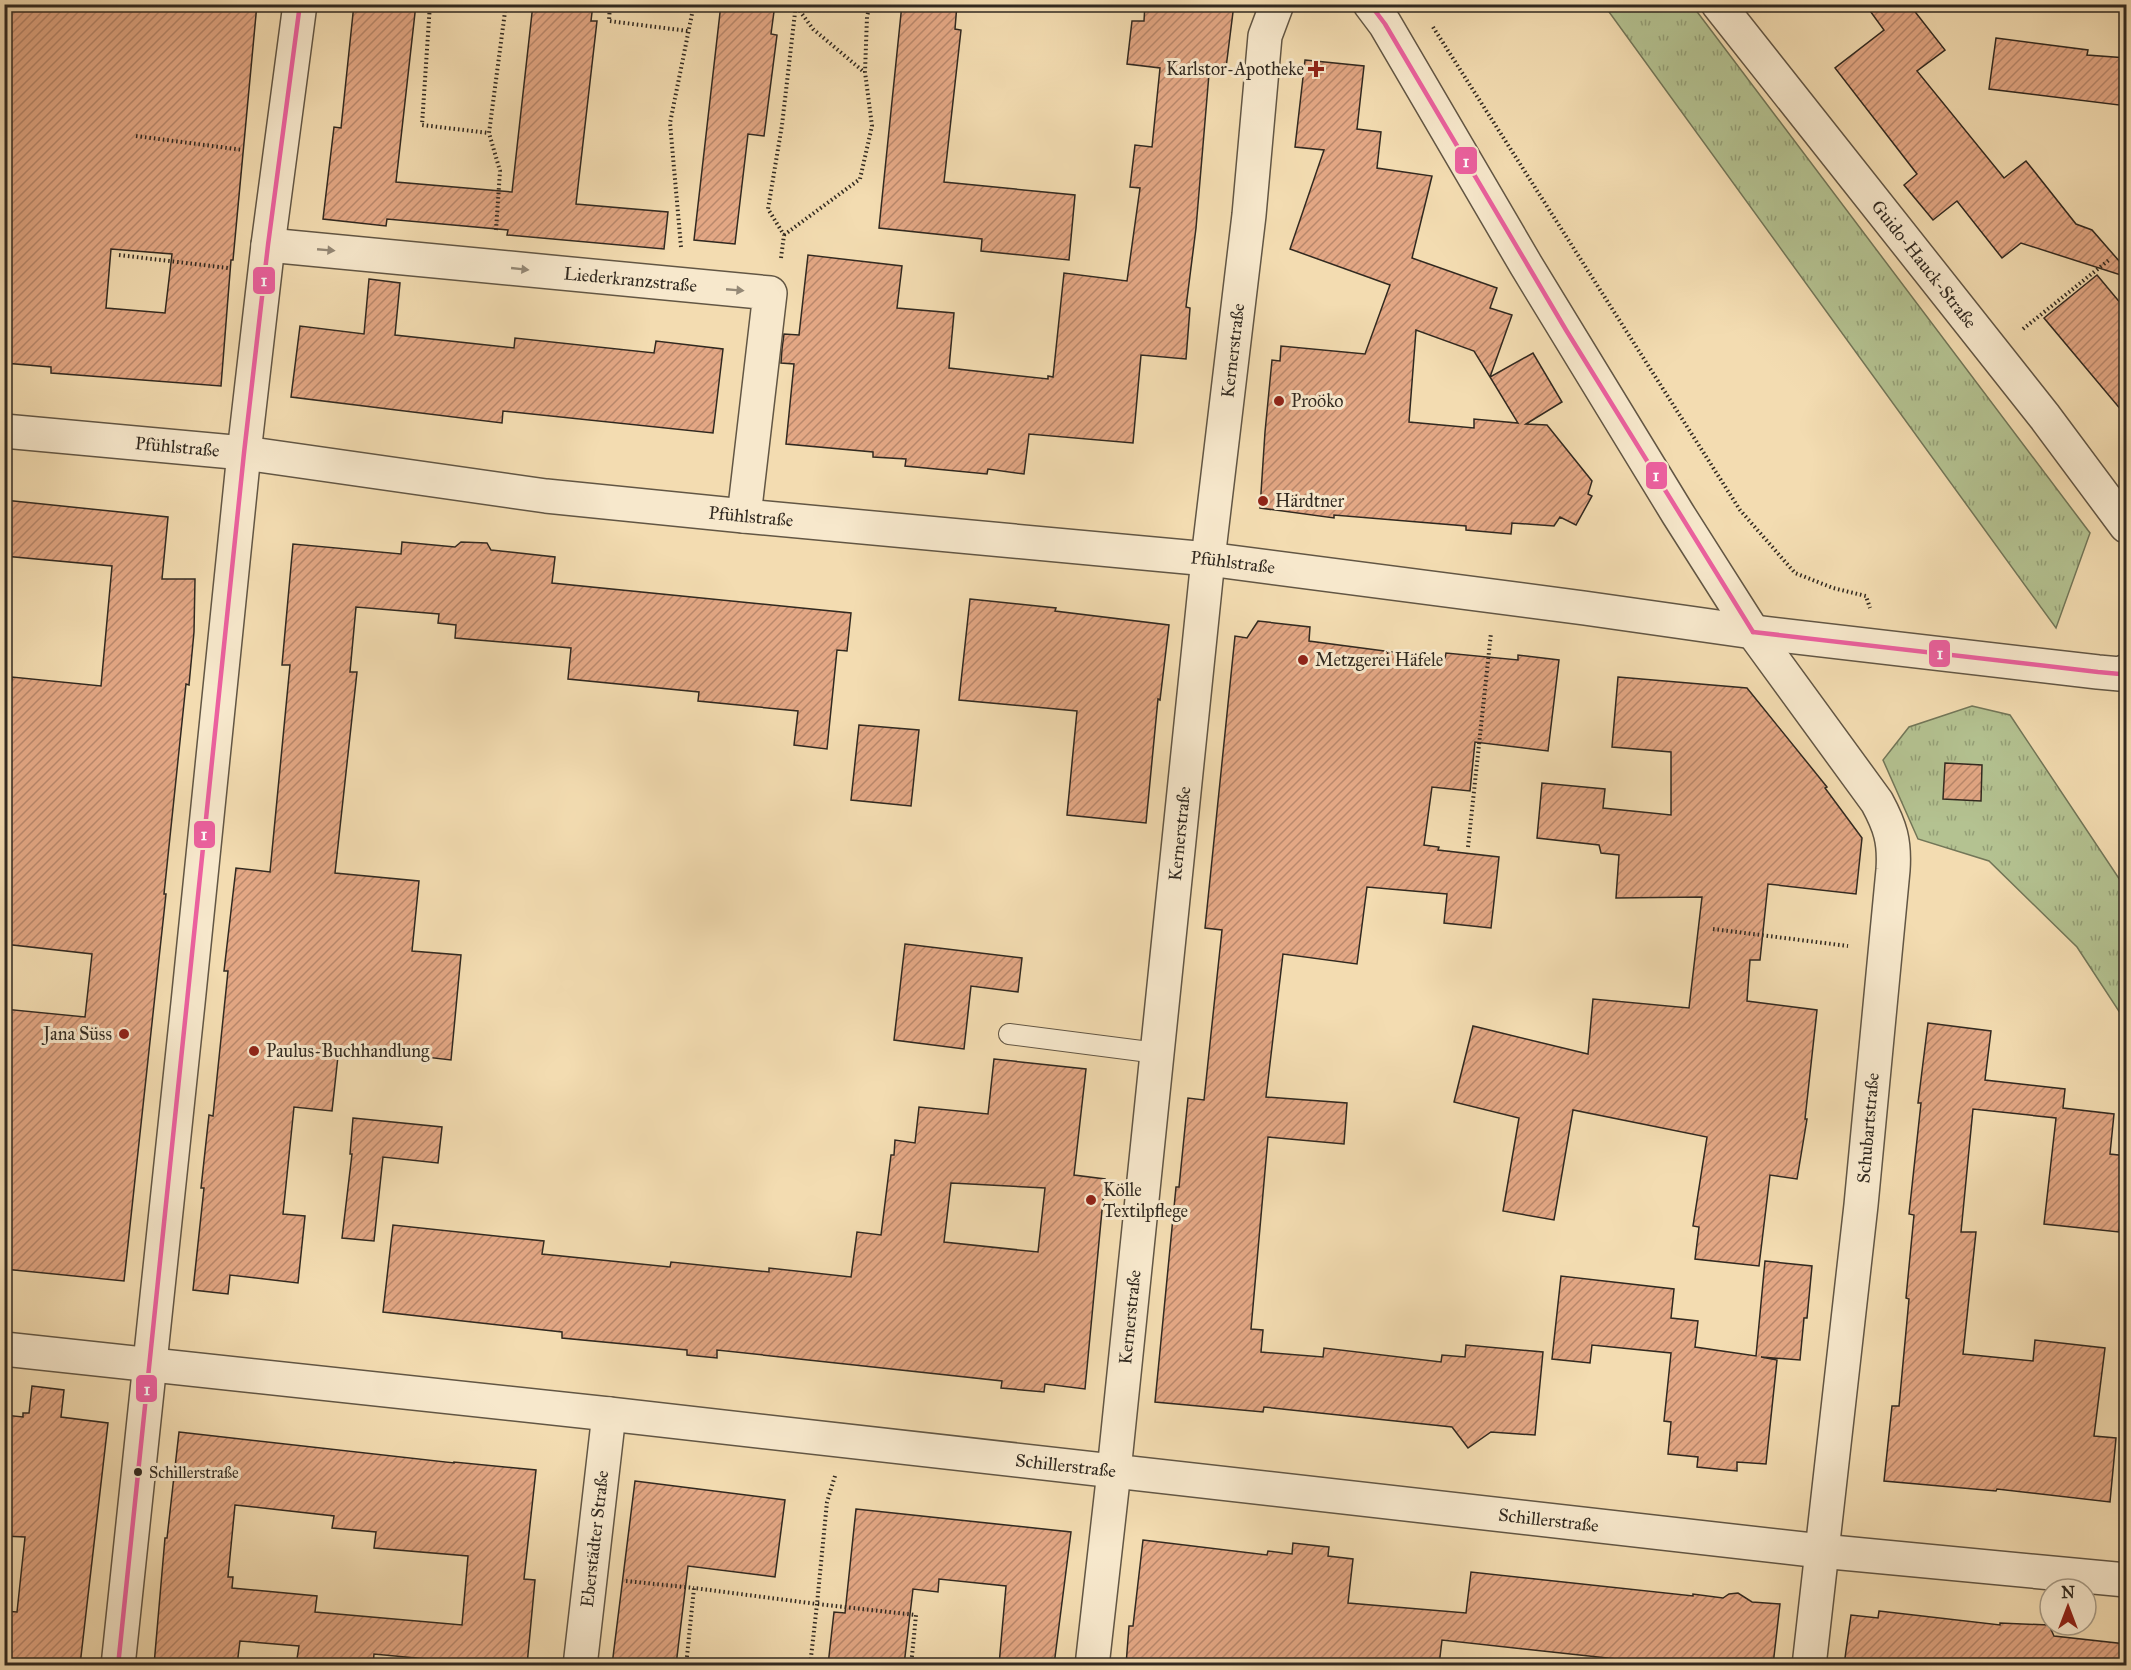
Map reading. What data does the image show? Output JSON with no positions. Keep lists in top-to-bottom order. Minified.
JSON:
{"streets":{"street":["Guido-Hauck-Straße","Liederkranzstraße","Kernerstraße","Pfühlstraße","Schubartstraße","Schillerstraße","Eberstädter Straße"]},"crossings":[["Kernerstraße","Pfühlstraße"],["Kernerstraße","Schillerstraße"],["Pfühlstraße","Schubartstraße"],["Schubartstraße","Schillerstraße"],["Schillerstraße","Eberstädter Straße"]],"one_way":["Liederkranzstraße"],"places":{"health":["Karlstor-Apotheke"],"other":["Proöko","Härdtner","Metzgerei Häfele","Jana Süss","Paulus-Buchhandlung","Kölle Textilpflege","Schillerstraße"]},"lines":["transit line 1"],"north":"top"}
